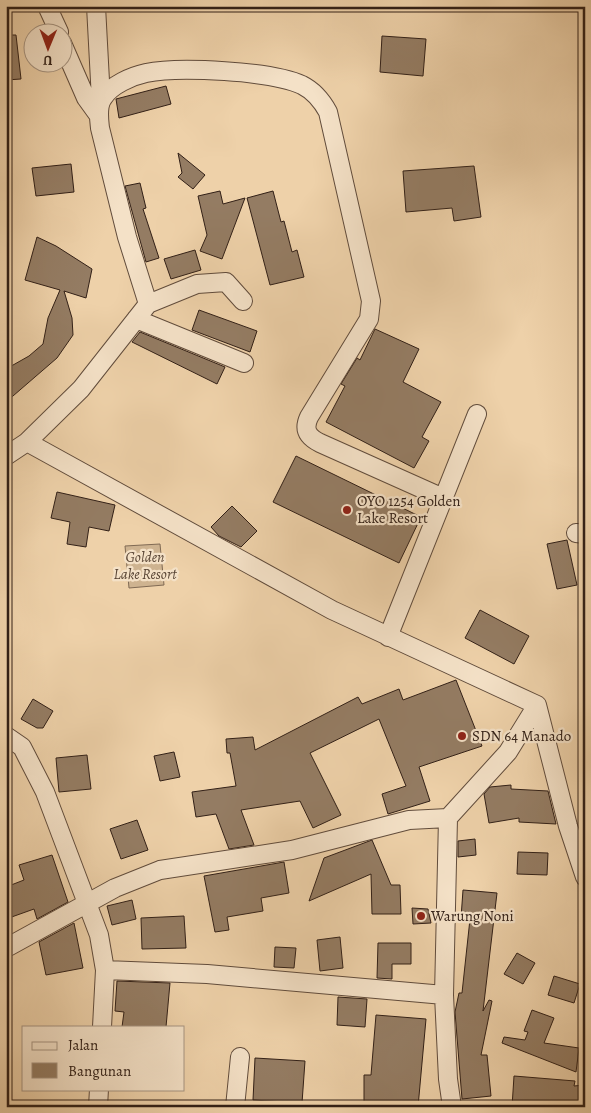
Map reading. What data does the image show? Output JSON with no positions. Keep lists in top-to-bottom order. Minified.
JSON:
{"parks":["Golden Lake Resort"],"places":["OYO 1254 Golden Lake Resort","SDN 64 Manado","Warung Noni"],"legend":["Jalan","Bangunan"],"north":"bottom"}
